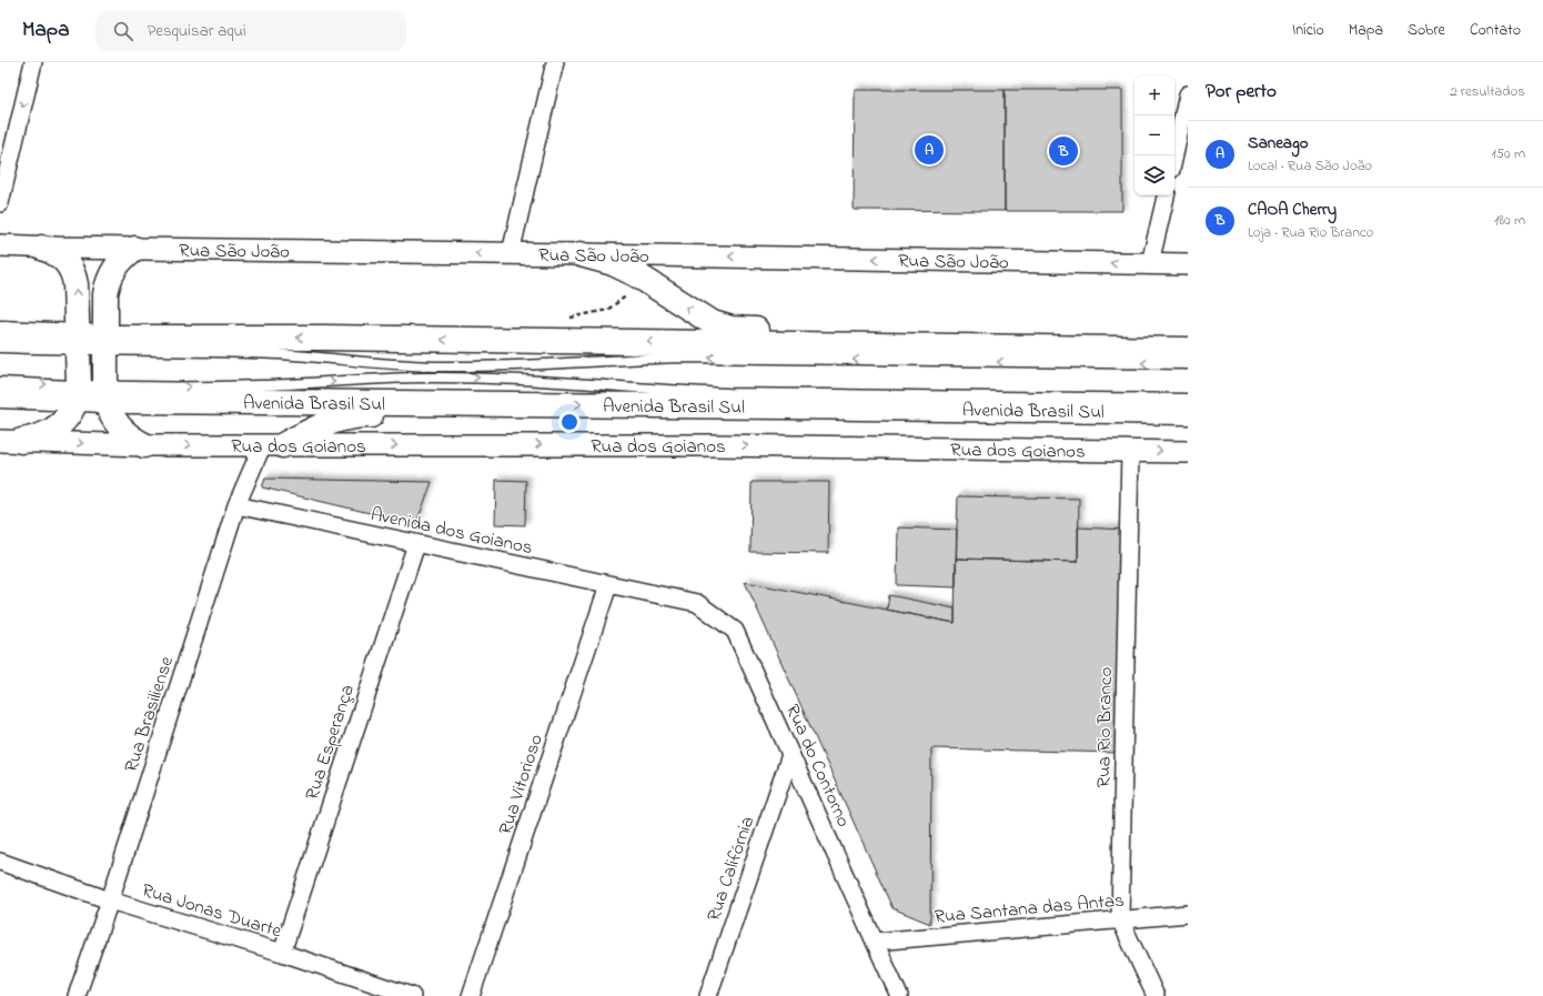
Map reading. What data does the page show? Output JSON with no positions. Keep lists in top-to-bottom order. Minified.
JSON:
{"streets":{"main road":["Avenida Brasil Sul"],"street":["Rua São João","Rua dos Goianos","Avenida dos Goianos","Rua Brasiliense","Rua Rio Branco","Rua Esperança","Rua do Contorno","Rua Vitorioso","Rua Califórnia","Rua Santana das Antas","Rua Jonas Duarte"]},"crossings":[["Rua dos Goianos","Rua Brasiliense"],["Rua dos Goianos","Rua Rio Branco"],["Avenida dos Goianos","Rua Brasiliense"],["Avenida dos Goianos","Rua Esperança"],["Avenida dos Goianos","Rua do Contorno"],["Avenida dos Goianos","Rua Vitorioso"],["Rua Brasiliense","Rua Jonas Duarte"],["Rua Rio Branco","Rua Santana das Antas"],["Rua Esperança","Rua Jonas Duarte"],["Rua do Contorno","Rua Califórnia"],["Rua do Contorno","Rua Santana das Antas"]],"one_way":["Rua São João","Rua dos Goianos"],"page":{"header":"Mapa","search":"Pesquisar aqui","nav":["Início","Mapa","Sobre","Contato"],"heading":["Por perto","2 resultados"],"map_buttons":["+","−"],"list":[{"mark":"A","name":"Saneago","note":"Local · Rua São João","value":"150 m"},{"mark":"B","name":"CAOA Cherry","note":"Loja · Rua Rio Branco","value":"180 m"}],"pins":["A","B"]}}
